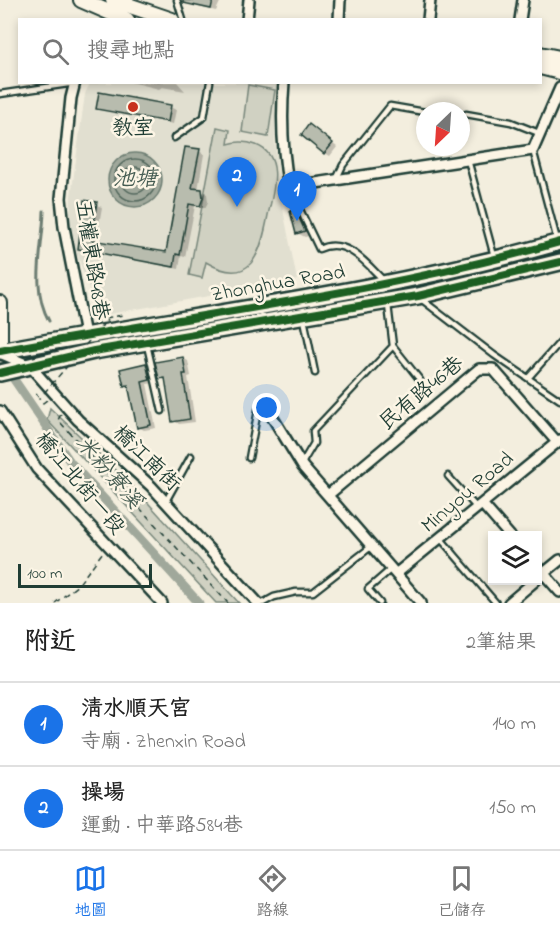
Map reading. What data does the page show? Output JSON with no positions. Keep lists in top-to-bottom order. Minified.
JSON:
{"streets":{"main road":["Zhonghua Road"],"street":["五權東路48巷","民有路46巷","橋江南街","橋江北街一段","Minyou Road"]},"crossings":[["五權東路48巷","Zhonghua Road"],["Zhonghua Road","民有路46巷"],["Zhonghua Road","橋江南街"],["民有路46巷","Minyou Road"]],"water":["池塘","米粉寮溪"],"places":["教室"],"scale_bar":"100 m","north":"bottom left","page":{"search":"搜尋地點","pins":["2","1"],"scale":"100 m","heading":["附近","2筆結果"],"list":[{"mark":"1","name":"清水順天宮","note":"寺廟 · Zhenxin Road","value":"140 m"},{"mark":"2","name":"操場","note":"運動 · 中華路584巷","value":"150 m"}],"nav":["地圖","路線","已儲存"]}}
